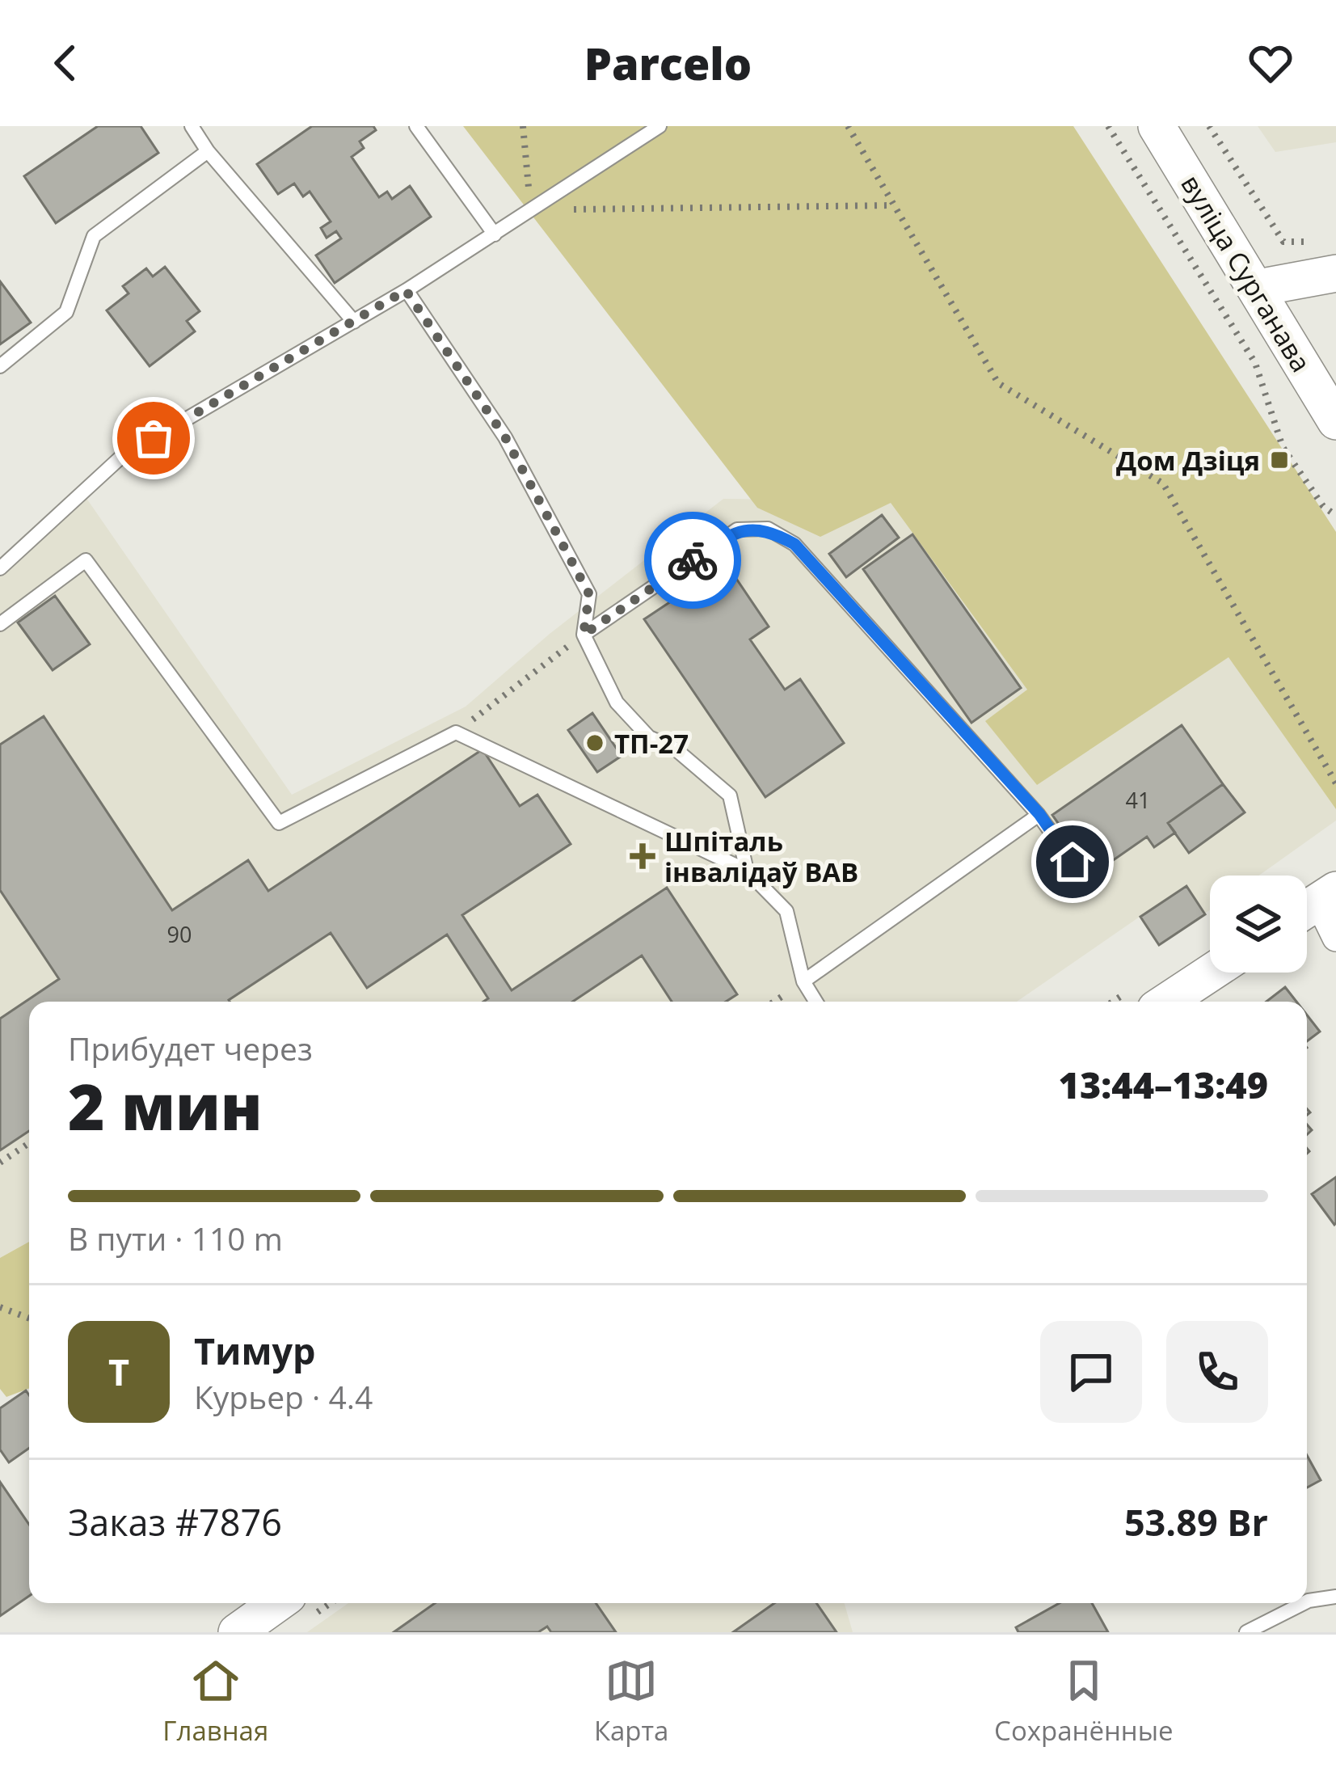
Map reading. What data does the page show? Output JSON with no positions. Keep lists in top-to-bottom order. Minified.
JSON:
{"streets":{"main road":["вуліца Сурганава"]},"places":{"transit":["Дом Дзіця"],"other":["ТП-27"],"health":["Шпіталь інвалідаў ВАВ"]},"house_numbers":["41","90"],"page":{"header":"Parcelo","heading":["2 мин","Прибудет через","13:44–13:49"],"panel":["Тимур","Курьер · 4.4","Заказ #7876","53.89 Br"],"bar":"В пути · 110 m","round":"Т","tabs":["Главная","Карта","Сохранённые"]}}
